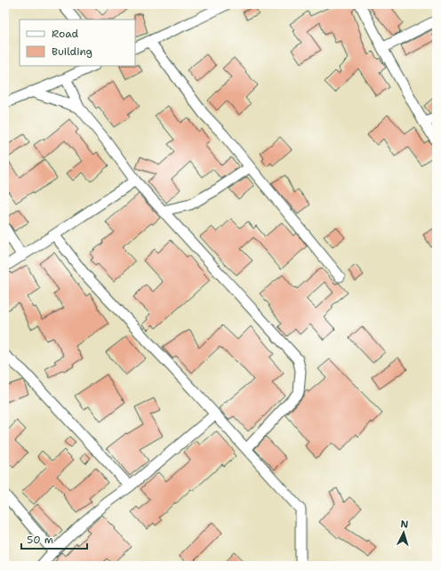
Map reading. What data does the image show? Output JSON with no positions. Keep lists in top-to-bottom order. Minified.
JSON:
{"legend":["Road","Building"],"scale_bar":"50 m","north":"top"}
